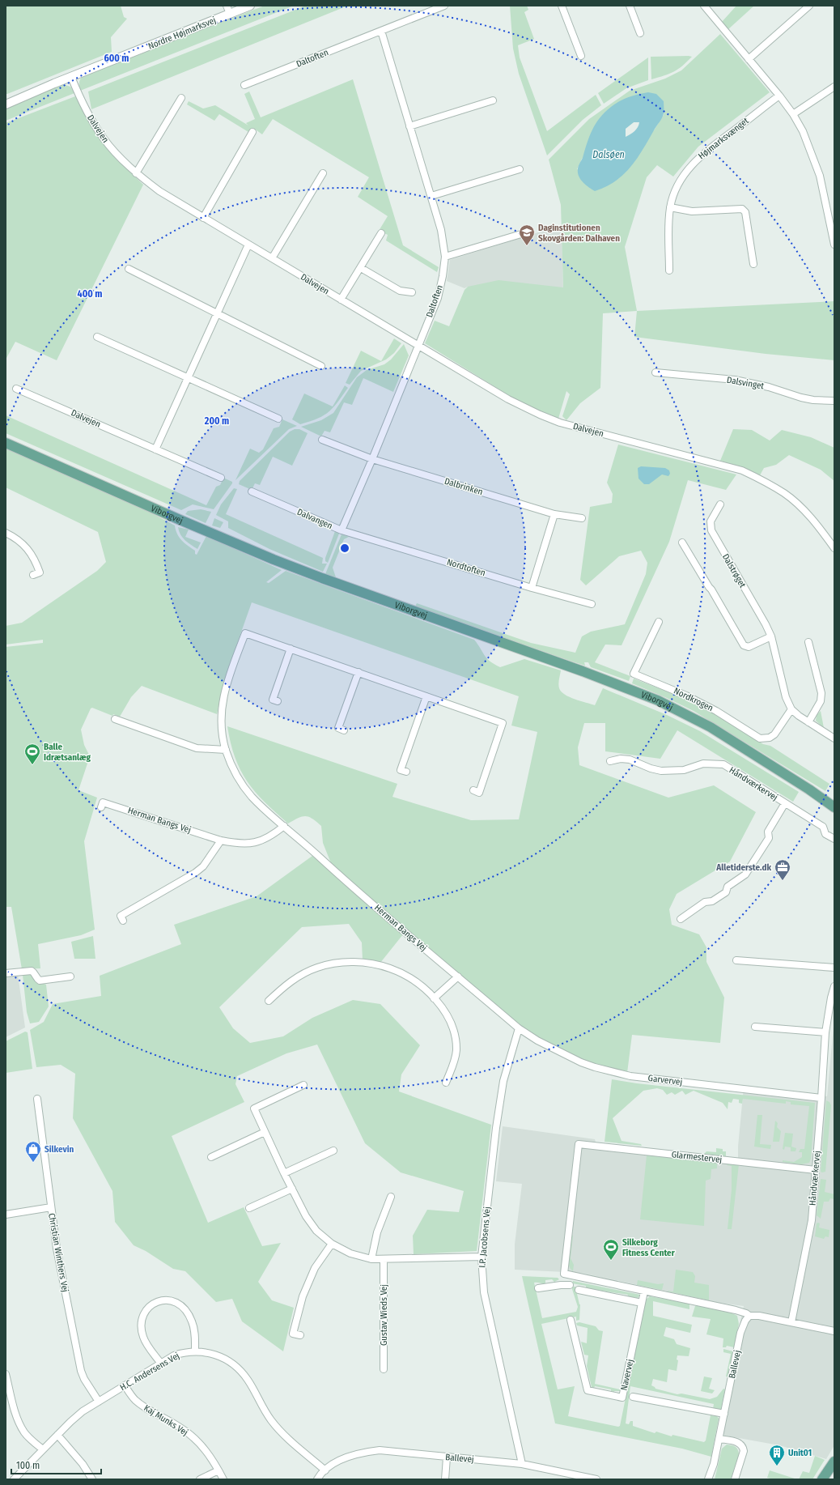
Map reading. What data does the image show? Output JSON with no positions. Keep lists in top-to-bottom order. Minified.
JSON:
{"streets":{"main road":["Viborgvej"],"street":["Nordre Højmarksvej","Daltoften","Dalvejen","Højmarksvænget","Dalsvinget","Dalbrinken","Dalvangen","Nordtoften","Dalstrøget","Nordkrogen","Håndværkervej","Herman Bangs Vej","Garvervej","Glarmestervej","I.P. Jacobsens Vej","Christian Winthers Vej","Gustav Wieds Vej","Ballevej","H.C. Andersens Vej","Navervej","Kaj Munks Vej"]},"crossings":[["Nordre Højmarksvej","Dalvejen"],["Daltoften","Dalvejen"],["Daltoften","Dalvangen"],["Dalvejen","Dalvangen"],["Dalbrinken","Dalvangen"],["Dalvangen","Nordtoften"],["Dalstrøget","Nordkrogen"],["Håndværkervej","Garvervej"],["Håndværkervej","Glarmestervej"],["Herman Bangs Vej","Garvervej"],["Herman Bangs Vej","I.P. Jacobsens Vej"],["Garvervej","I.P. Jacobsens Vej"],["I.P. Jacobsens Vej","Ballevej"],["Christian Winthers Vej","H.C. Andersens Vej"],["Ballevej","H.C. Andersens Vej"],["H.C. Andersens Vej","Kaj Munks Vej"]],"water":["Dalsøen"],"places":{"school or university":["Daginstitutionen Skovgården: Dalhaven"],"sports":["Balle Idrætsanlæg","Silkeborg Fitness Center"],"office":["Alletiderste.dk"],"shop":["Silkevin"],"building":["Unit01"]},"scale_bar":"100 m","rings":["600 m","400 m","200 m"]}
